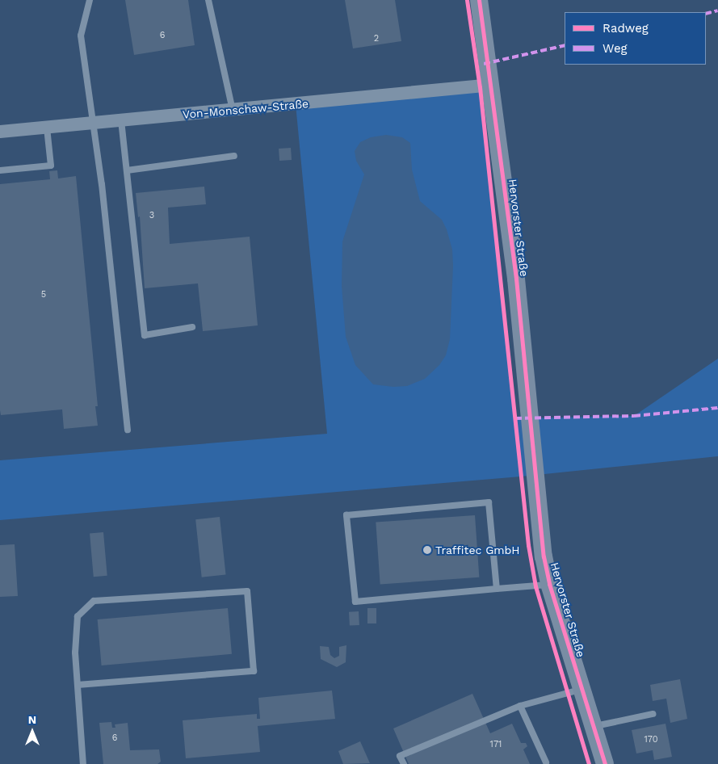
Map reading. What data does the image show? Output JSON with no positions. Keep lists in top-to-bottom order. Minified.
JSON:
{"streets":{"street":["Von-Monschaw-Straße","Hervorster Straße"]},"crossings":[["Von-Monschaw-Straße","Hervorster Straße"]],"places":["Traffitec GmbH"],"house_numbers":["6","2","3","5","6","170","171"],"legend":["Radweg","Weg"],"north":"top"}
